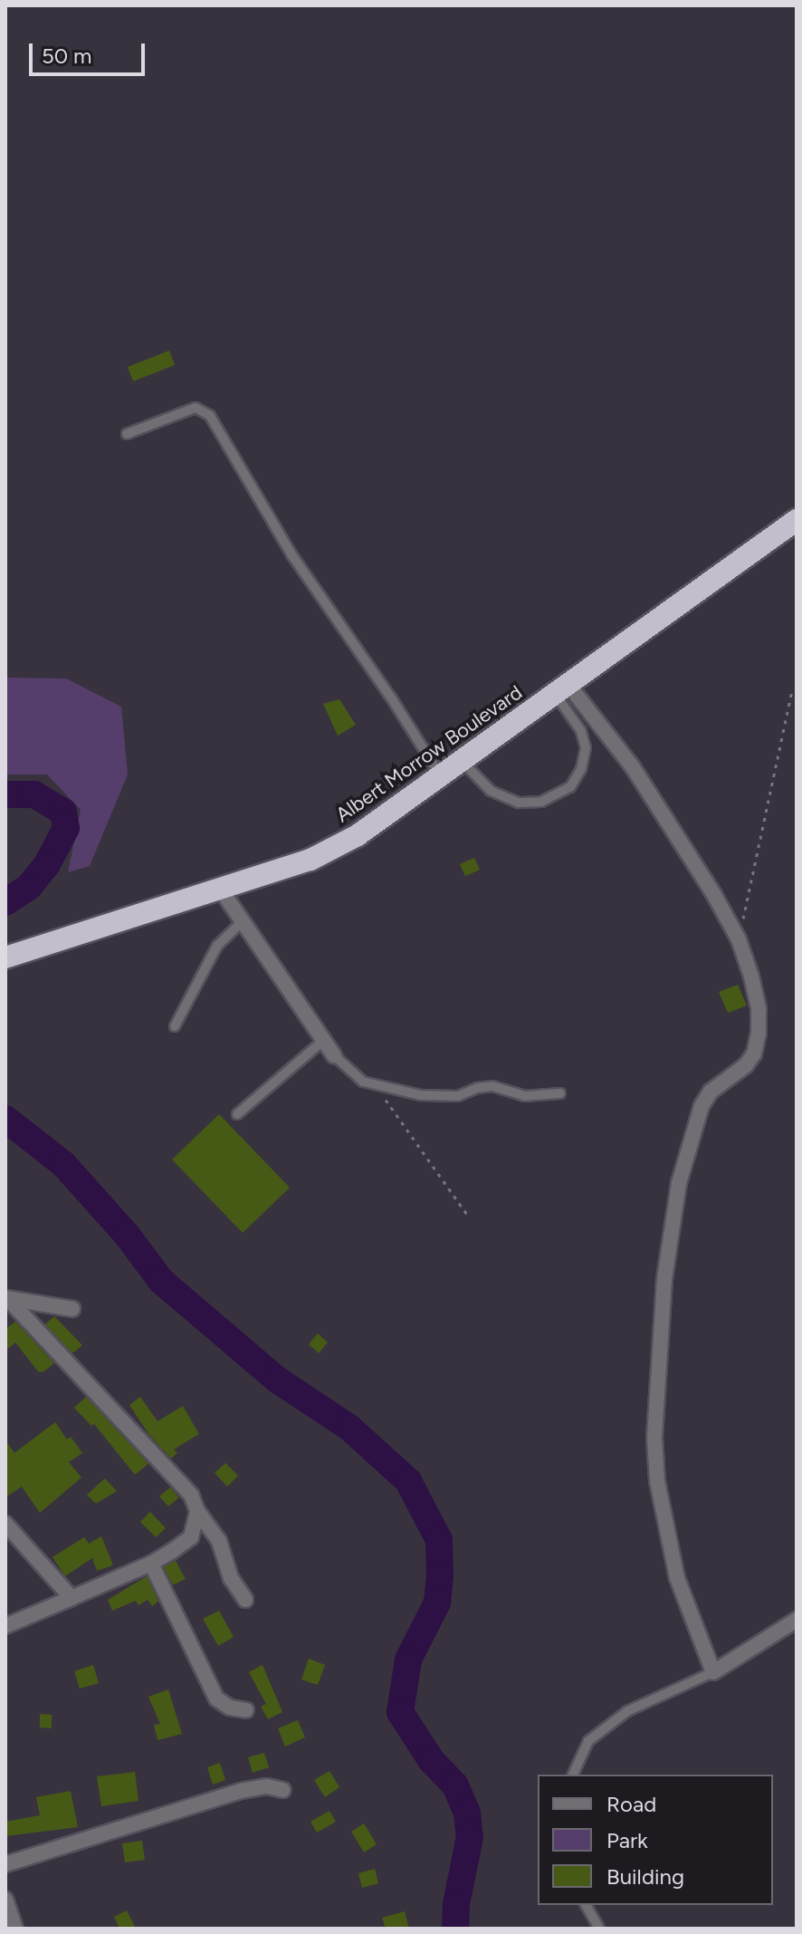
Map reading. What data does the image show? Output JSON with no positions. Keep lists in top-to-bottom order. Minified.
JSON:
{"streets":{"highway":["Albert Morrow Boulevard"]},"legend":["Road","Park","Building"],"scale_bar":"50 m"}
